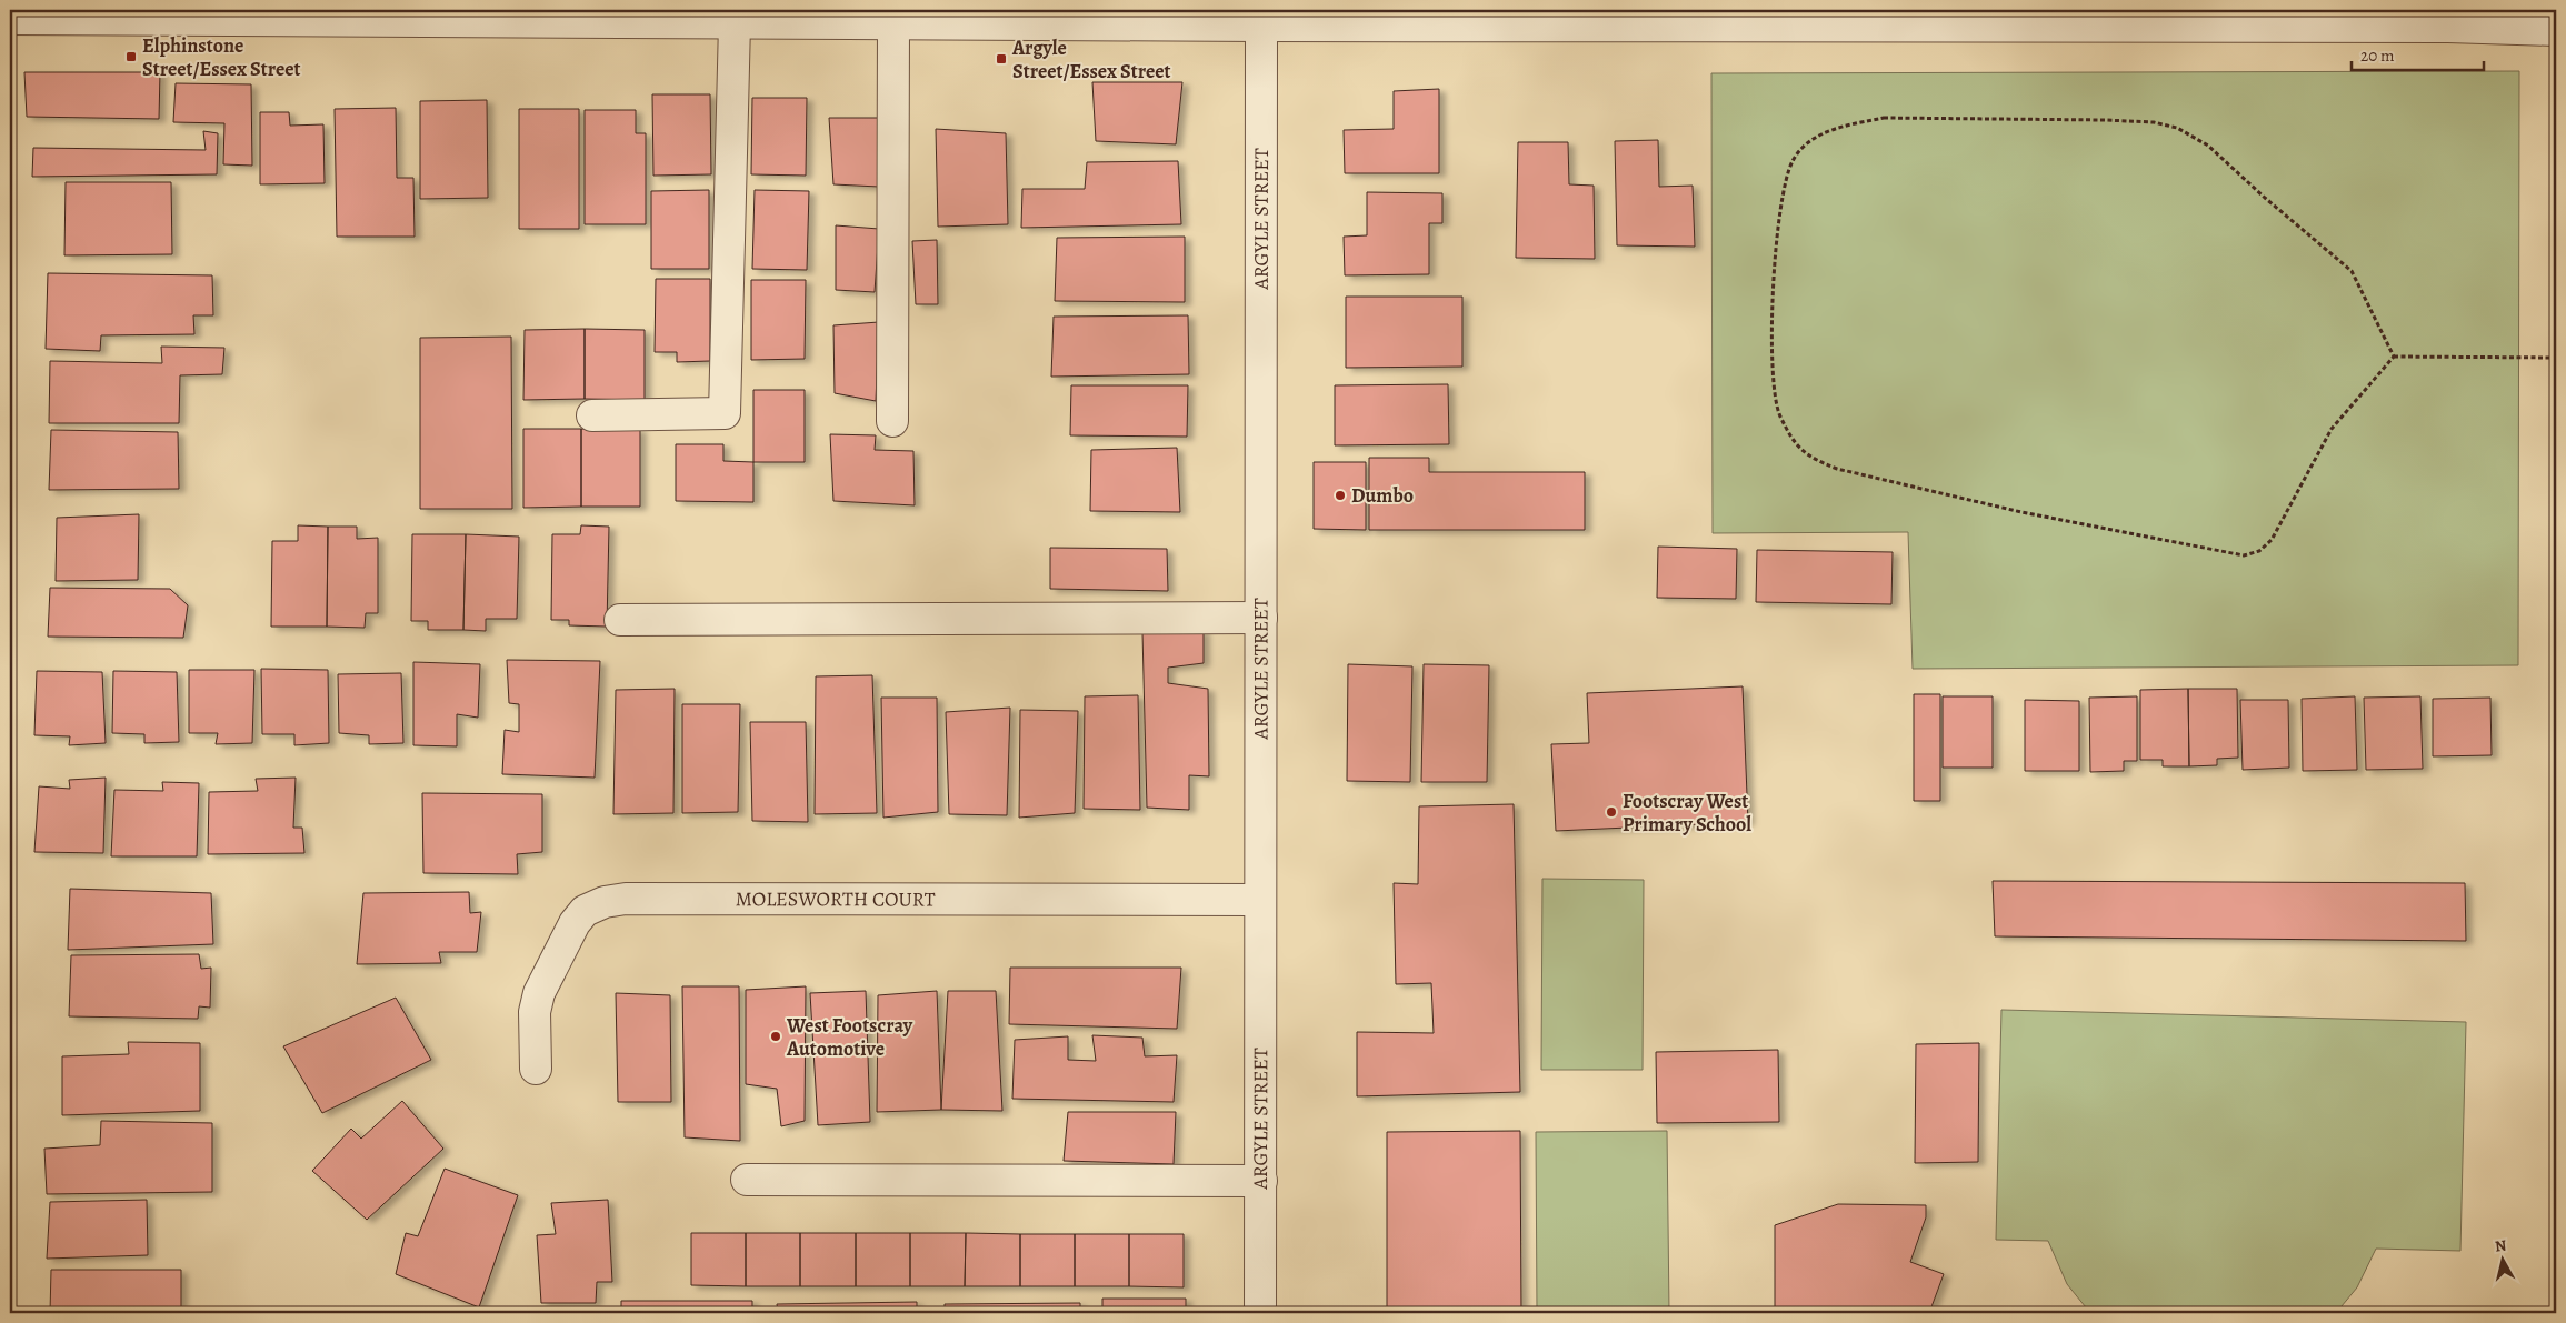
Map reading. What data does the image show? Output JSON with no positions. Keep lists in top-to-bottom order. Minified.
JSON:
{"streets":{"street":["ARGYLE STREET","MOLESWORTH COURT"]},"crossings":[["ARGYLE STREET","MOLESWORTH COURT"]],"places":{"transit":["Elphinstone Street/Essex Street","Argyle Street/Essex Street"],"other":["Dumbo","Footscray West Primary School","West Footscray Automotive"]},"scale_bar":"20 m","north":"top"}
